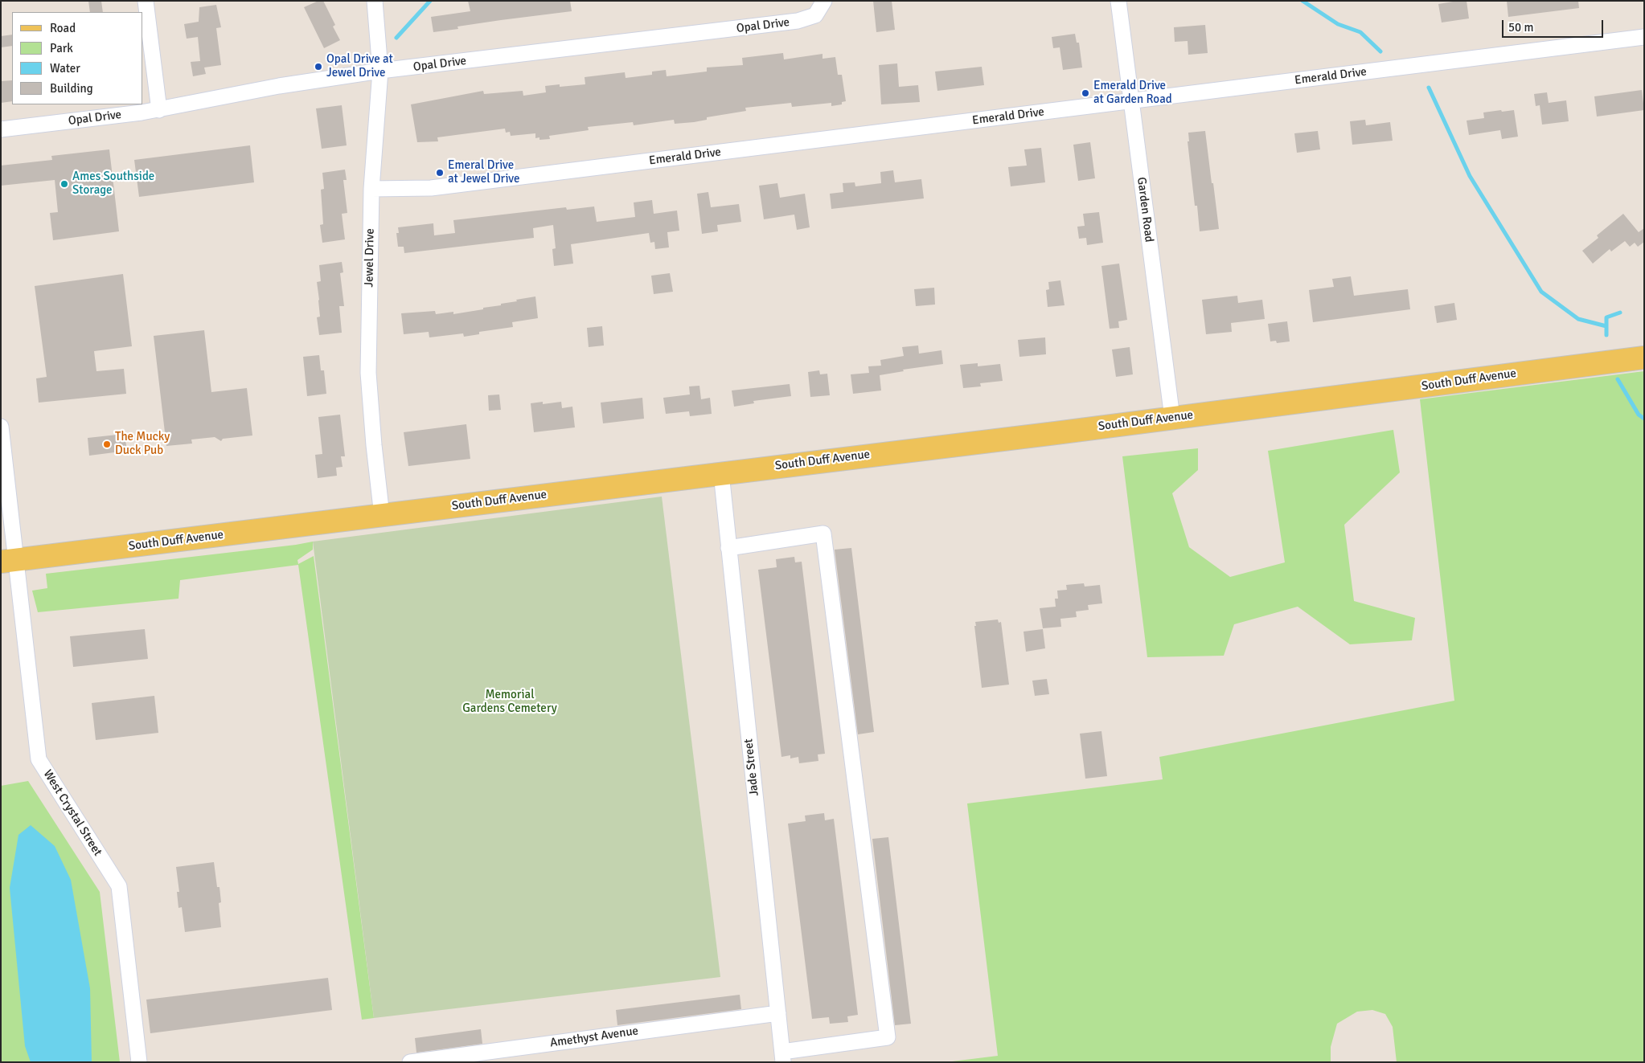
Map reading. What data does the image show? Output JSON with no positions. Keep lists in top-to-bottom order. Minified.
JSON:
{"streets":{"main road":["South Duff Avenue"],"street":["Opal Drive","Emerald Drive","Garden Road","Jewel Drive","Jade Street","West Crystal Street","Amethyst Avenue"]},"crossings":[["Opal Drive","Jewel Drive"],["Emerald Drive","Garden Road"],["Emerald Drive","Jewel Drive"],["Garden Road","South Duff Avenue"],["Jewel Drive","South Duff Avenue"],["South Duff Avenue","Jade Street"],["South Duff Avenue","West Crystal Street"],["Jade Street","Amethyst Avenue"]],"parks":["Memorial Gardens Cemetery"],"places":["Opal Drive at Jewel Drive","Emerald Drive at Garden Road","Emeral Drive at Jewel Drive","Ames Southside Storage","The Mucky Duck Pub"],"legend":["Road","Park","Water","Building"],"scale_bar":"50 m"}
